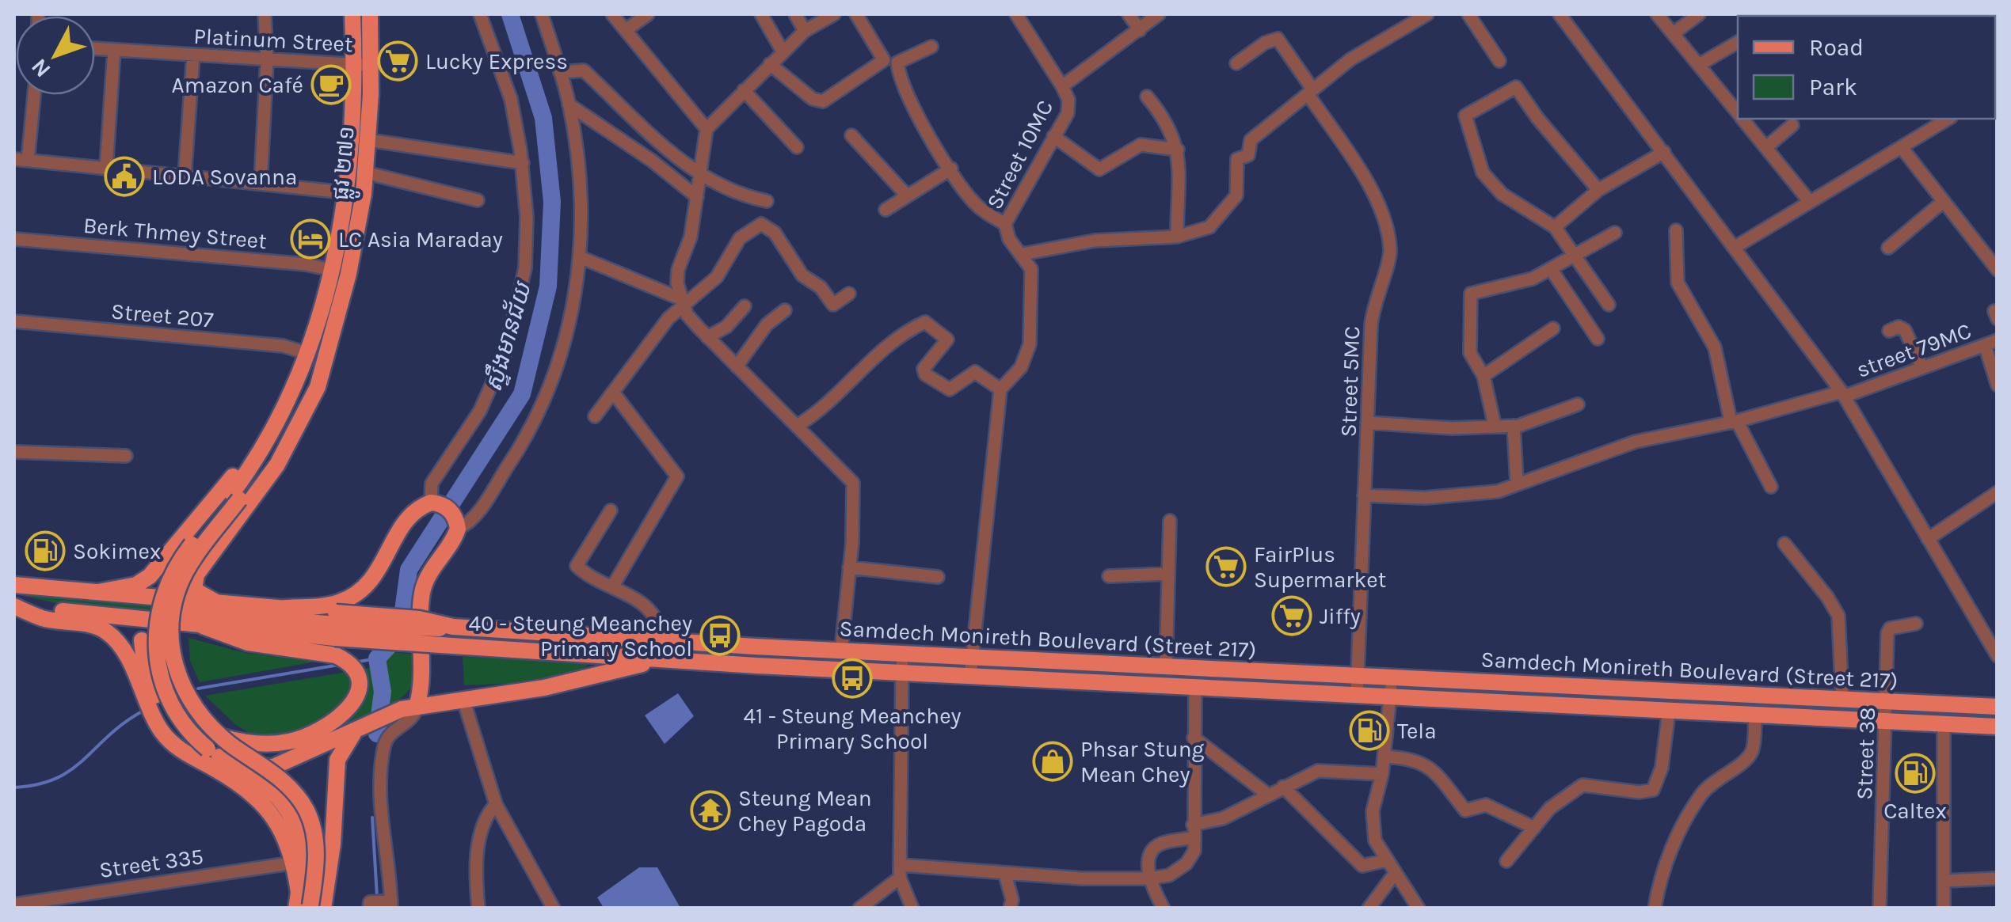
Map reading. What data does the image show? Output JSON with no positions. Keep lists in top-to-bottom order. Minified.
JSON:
{"streets":{"main road":["ផ្លូវ ២៧១","Samdech Monireth Boulevard (Street 217)"],"street":["Platinum Street","Street 10MC","Berk Thmey Street","Street 207","street 79MC","Street 5MC","Street 38","Street 335"]},"crossings":[["Platinum Street","ផ្លូវ ២៧១"],["ផ្លូវ ២៧១","Berk Thmey Street"],["ផ្លូវ ២៧១","Street 207"],["street 79MC","Street 5MC"],["Street 5MC","Samdech Monireth Boulevard (Street 217)"],["Samdech Monireth Boulevard (Street 217)","Street 38"]],"water":["ស្ទឹងមានជ័យ"],"places":{"supermarket":["Lucky Express","FairPlus Supermarket","Jiffy"],"cafe":["Amazon Café"],"public building":["LODA Sovanna"],"hotel":["LC Asia Maraday"],"fuel station":["Sokimex","Tela","Caltex"],"bus stop":["40 - Steung Meanchey Primary School","41 - Steung Meanchey Primary School"],"shop":["Phsar Stung Mean Chey"],"temple":["Steung Mean Chey Pagoda"]},"legend":["Road","Park"],"north":"bottom left"}
